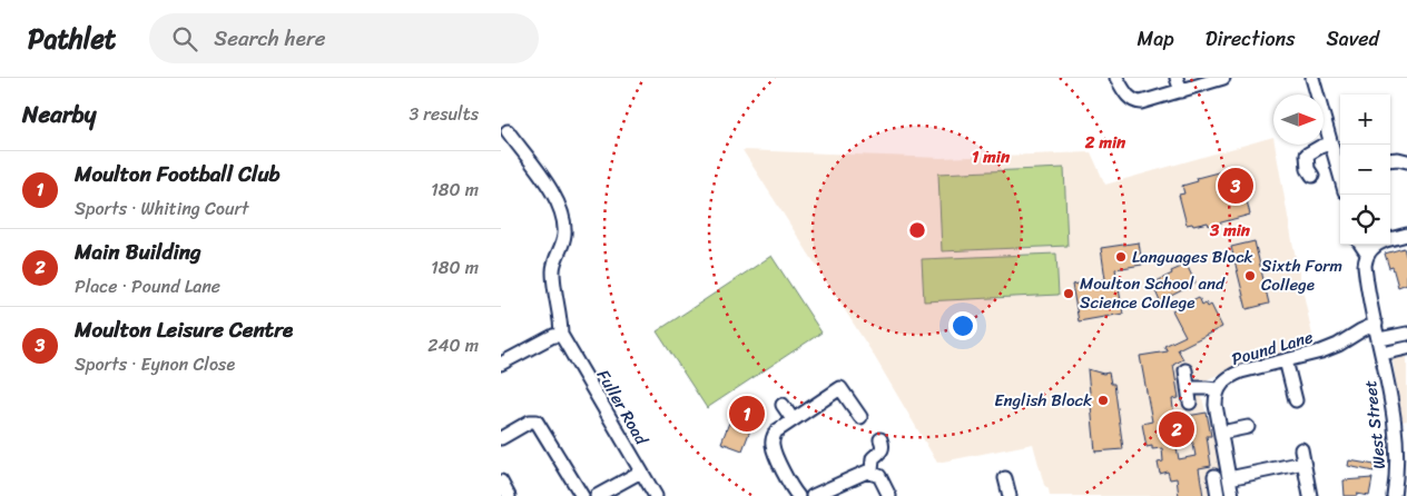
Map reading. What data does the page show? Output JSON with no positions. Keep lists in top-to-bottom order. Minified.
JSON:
{"streets":{"street":["Pound Lane","Fuller Road","West Street"]},"crossings":[["Pound Lane","West Street"]],"places":["Languages Block","Sixth Form College","Moulton School and Science College","English Block"],"north":"right","page":{"header":"Pathlet","search":"Search here","nav":["Map","Directions","Saved"],"heading":["Nearby","3 results"],"map_buttons":["+","−"],"list":[{"mark":"1","name":"Moulton Football Club","note":"Sports · Whiting Court","value":"180 m"},{"mark":"2","name":"Main Building","note":"Place · Pound Lane","value":"180 m"},{"mark":"3","name":"Moulton Leisure Centre","note":"Sports · Eynon Close","value":"240 m"}],"pins":["3","1","2"]},"rings":["2 min","1 min","3 min"]}
